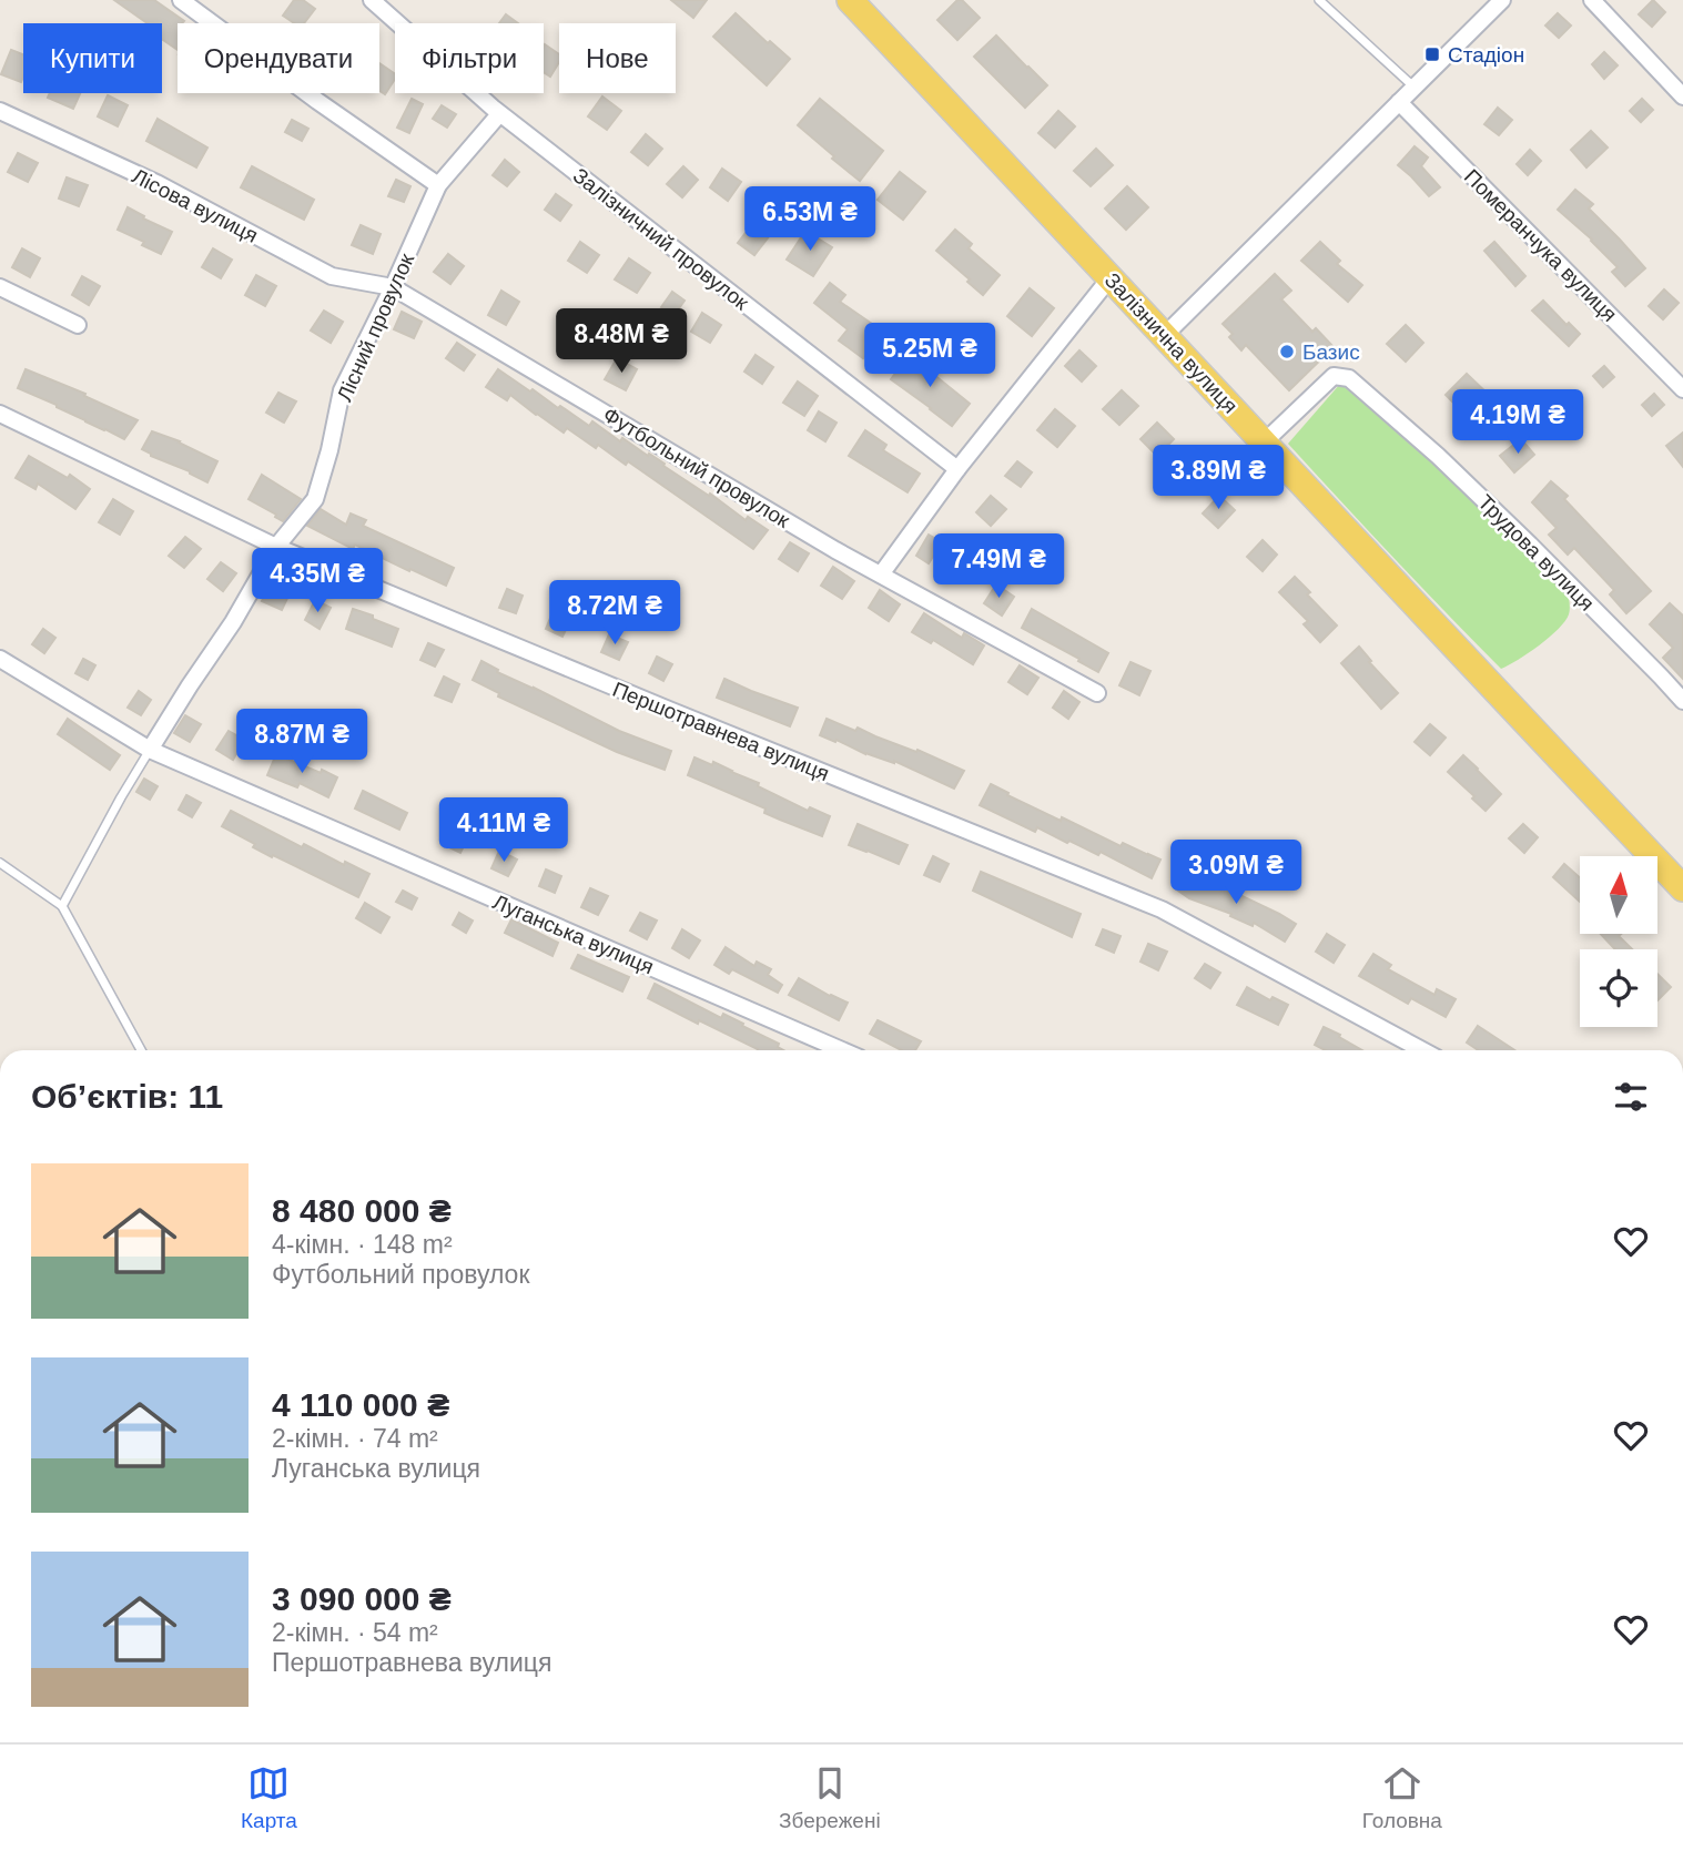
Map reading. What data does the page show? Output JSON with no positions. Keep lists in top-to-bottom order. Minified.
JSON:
{"streets":{"main road":["Залізнична вулиця"],"street":["Лісова вулиця","Залізничний провулок","Померанчука вулиця","Лісний провулок","Футбольний провулок","Трудова вулиця","Першотравнева вулиця","Луганська вулиця"]},"crossings":[["Лісова вулиця","Лісний провулок"],["Лісова вулиця","Футбольний провулок"],["Залізничний провулок","Лісний провулок"],["Лісний провулок","Футбольний провулок"],["Лісний провулок","Першотравнева вулиця"],["Лісний провулок","Луганська вулиця"],["Залізнична вулиця","Трудова вулиця"]],"places":{"transit":["Стадіон"],"other":["Базис"]},"north":"top","page":{"chip":["Купити","Орендувати","Фільтри","Нове"],"price":["6.53M ₴","8.48M ₴","5.25M ₴","4.19M ₴","3.89M ₴","7.49M ₴","4.35M ₴","8.72M ₴","8.87M ₴","4.11M ₴","3.09M ₴"],"heading":"Об’єктів: 11","list":[{"name":"8 480 000 ₴","note":"4-кімн. · 148 m² · Футбольний провулок"},{"name":"4 110 000 ₴","note":"2-кімн. · 74 m² · Луганська вулиця"},{"name":"3 090 000 ₴","note":"2-кімн. · 54 m² · Першотравнева вулиця"}],"tabs":["Карта","Збережені","Головна"]}}
